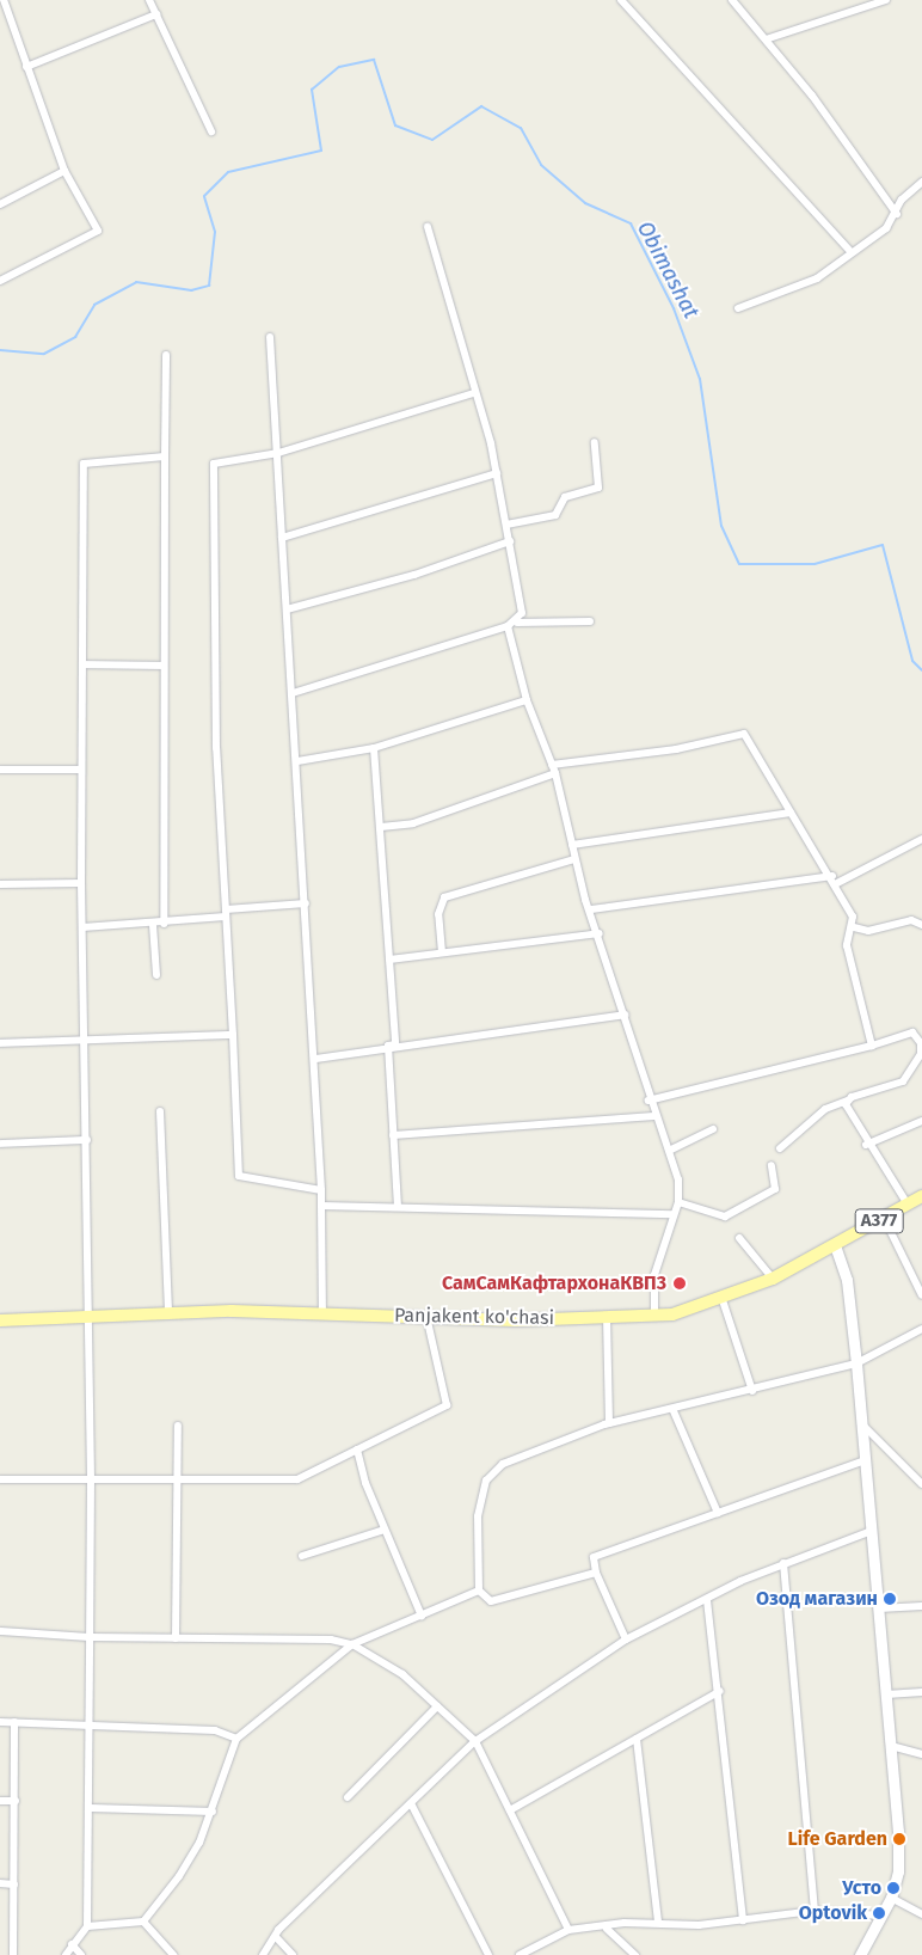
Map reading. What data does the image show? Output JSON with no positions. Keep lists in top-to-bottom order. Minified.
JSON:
{"streets":{"main road":["A377","Panjakent ko'chasi"]},"water":["Obimashat"],"places":["СамСамКафтархонаКВП3","Озод магазин","Life Garden","Усто","Optovik"]}
